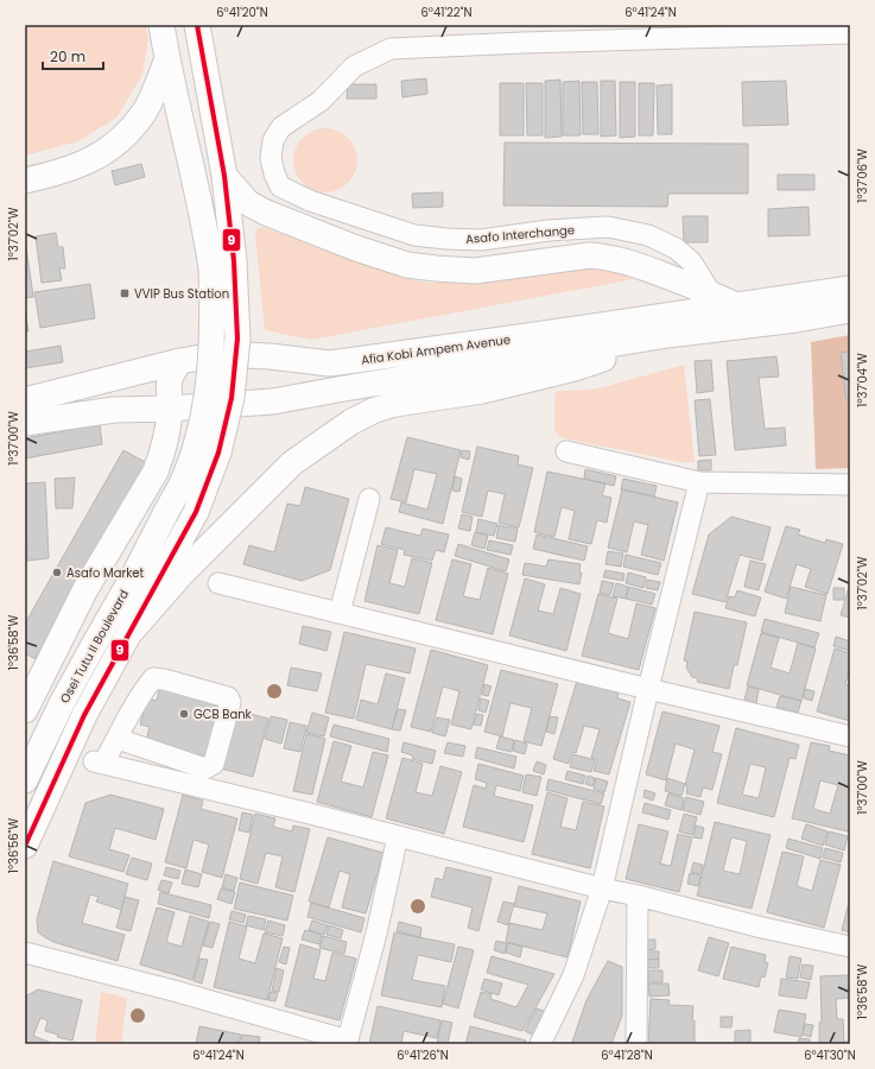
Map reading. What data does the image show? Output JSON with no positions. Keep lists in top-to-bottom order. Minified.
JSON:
{"streets":{"main road":["Afia Kobi Ampem Avenue","Osei Tutu II Boulevard"],"street":["Asafo Interchange"]},"places":{"transit":["VVIP Bus Station"],"other":["Asafo Market","GCB Bank"]},"lines":["transit line 9"],"scale_bar":"20 m","coordinates":["6°41'20\"N","6°41'22\"N","6°41'24\"N","1°37'06\"W","1°37'02\"W","1°37'04\"W","1°37'00\"W","1°36'58\"W","1°36'56\"W","6°41'26\"N","6°41'28\"N","6°41'30\"N"]}
